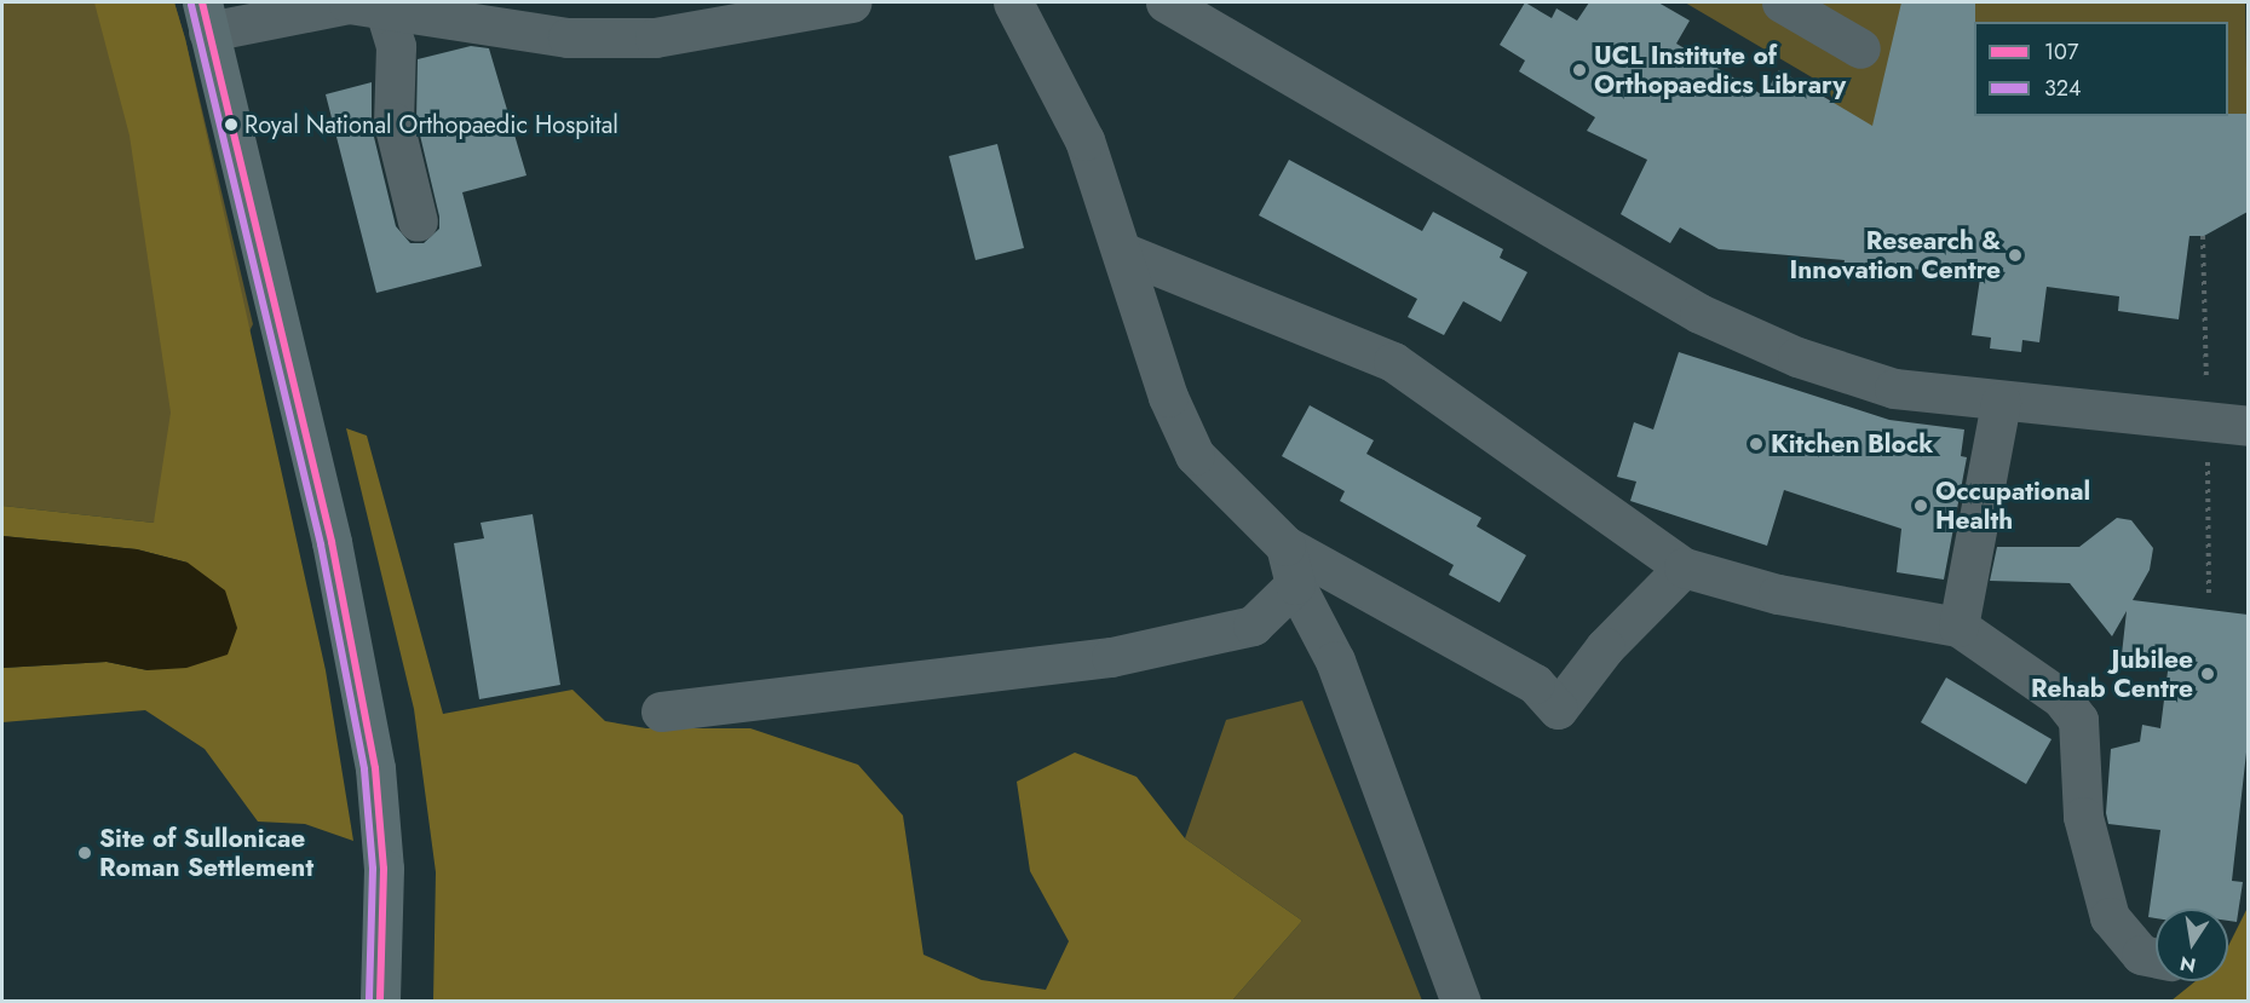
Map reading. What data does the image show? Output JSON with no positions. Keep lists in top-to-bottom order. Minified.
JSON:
{"places":["UCL Institute of Orthopaedics Library","Royal National Orthopaedic Hospital","Research & Innovation Centre","Kitchen Block","Occupational Health","Jubilee Rehab Centre","Site of Sullonicae Roman Settlement"],"lines":["transit line 107","transit line 324"],"legend":["107","324"],"north":"bottom"}
